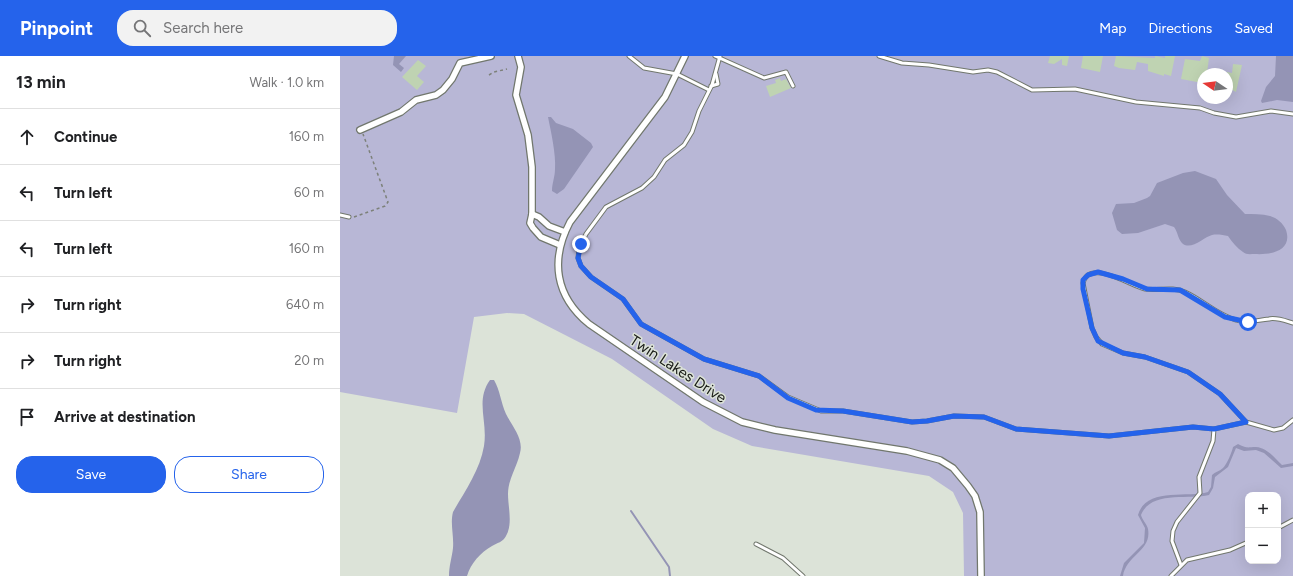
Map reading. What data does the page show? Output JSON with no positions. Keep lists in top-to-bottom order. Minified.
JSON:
{"streets":{"street":["Twin Lakes Drive"]},"north":"left","page":{"header":"Pinpoint","search":"Search here","nav":["Map","Directions","Saved"],"heading":["13 min","Walk · 1.0 km"],"list":[["Continue","160 m"],["Turn left","60 m"],["Turn left","160 m"],["Turn right","640 m"],["Turn right","20 m"],"Arrive at destination"],"buttons":["Save","Share"],"map_buttons":["+","−"]}}
